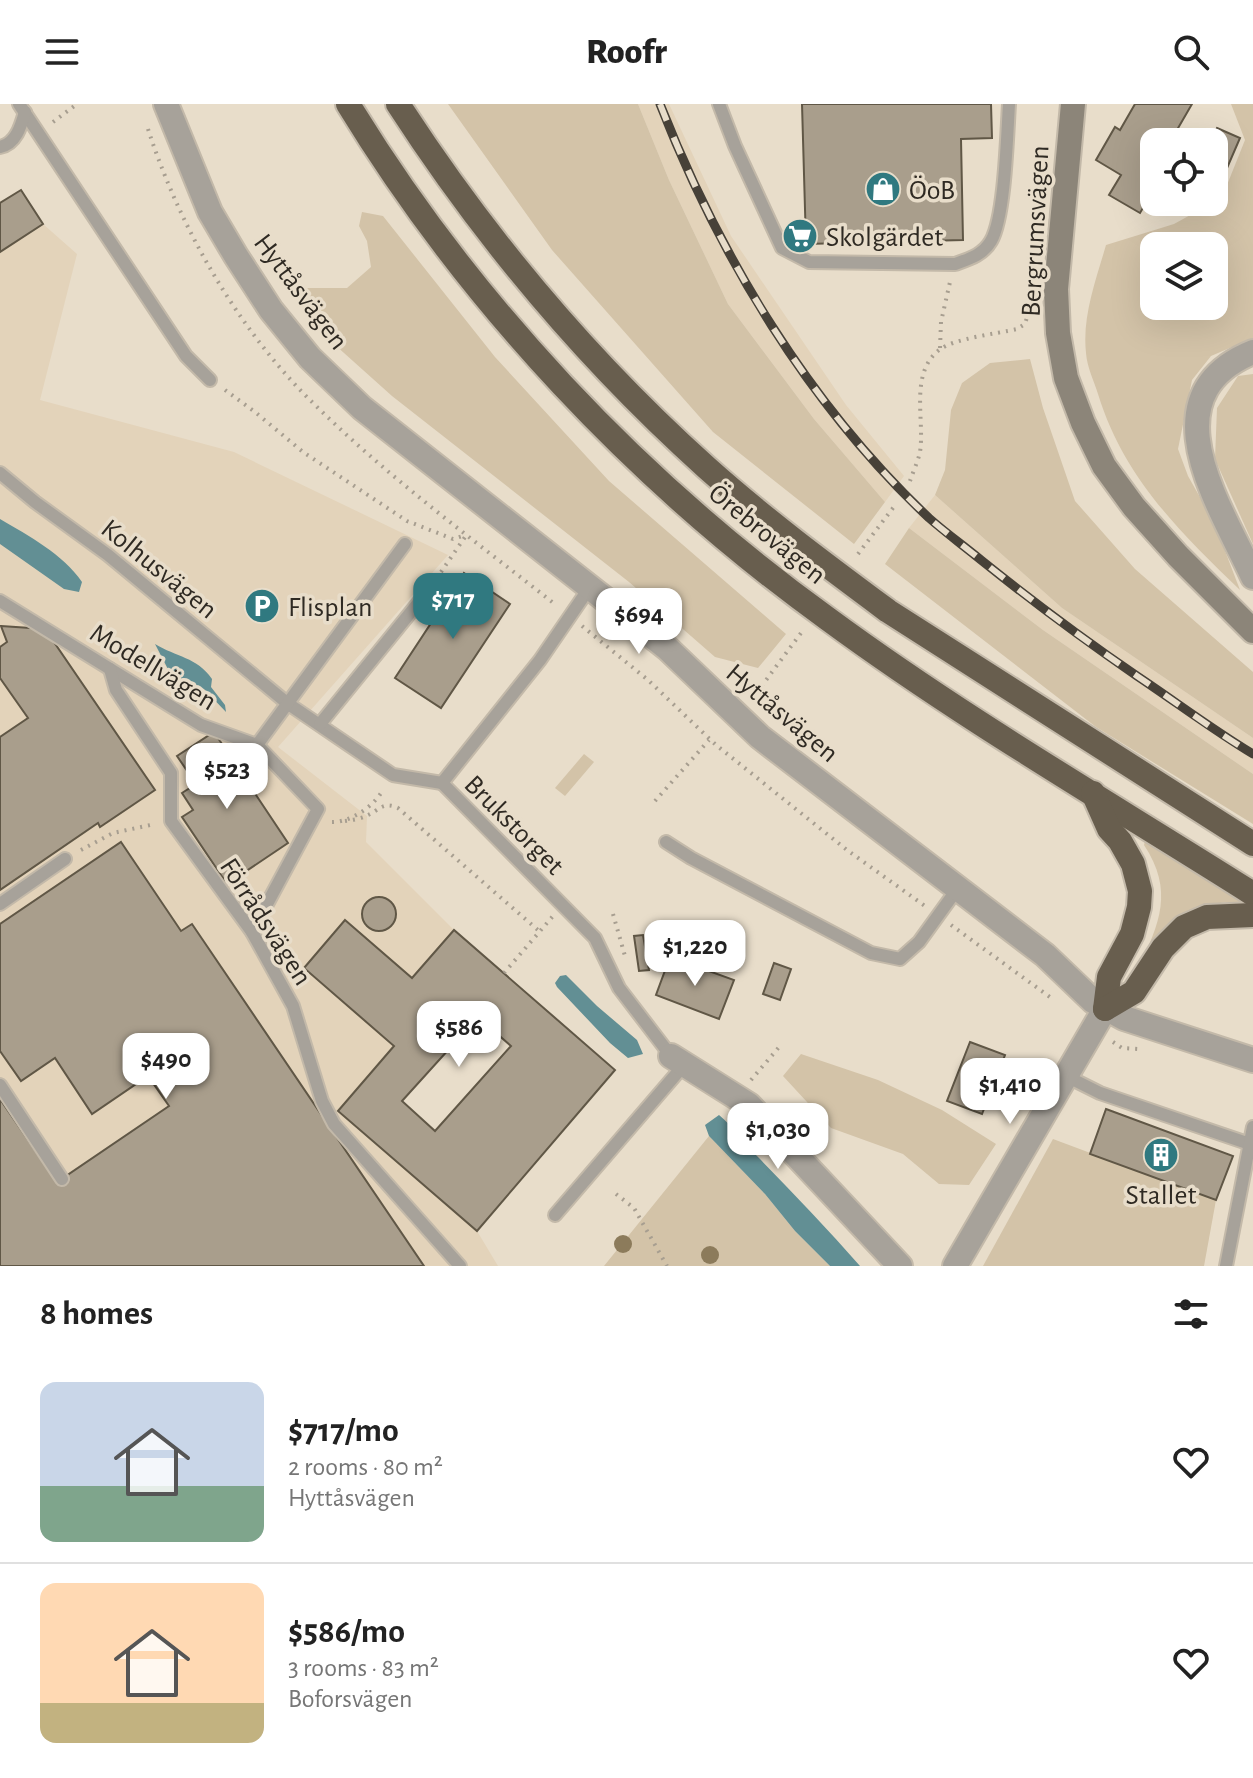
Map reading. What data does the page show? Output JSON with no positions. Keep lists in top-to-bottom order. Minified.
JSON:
{"streets":{"highway":["Örebrovägen"],"street":["Bergrumsvägen","Hyttåsvägen"],"lane":["Kolhusvägen","Modellvägen","Brukstorget","Förrådsvägen"]},"crossings":[["Hyttåsvägen","Brukstorget"]],"places":{"shop":["ÖoB"],"supermarket":["Skolgärdet"],"parking":["Flisplan"],"building":["Stallet"]},"page":{"header":"Roofr","price":["$717","$694","$523","$1,220","$586","$490","$1,410","$1,030"],"heading":"8 homes","list":[{"name":"$717/mo","note":"2 rooms · 80 m² · Hyttåsvägen"},{"name":"$586/mo","note":"3 rooms · 83 m² · Boforsvägen"}]}}
